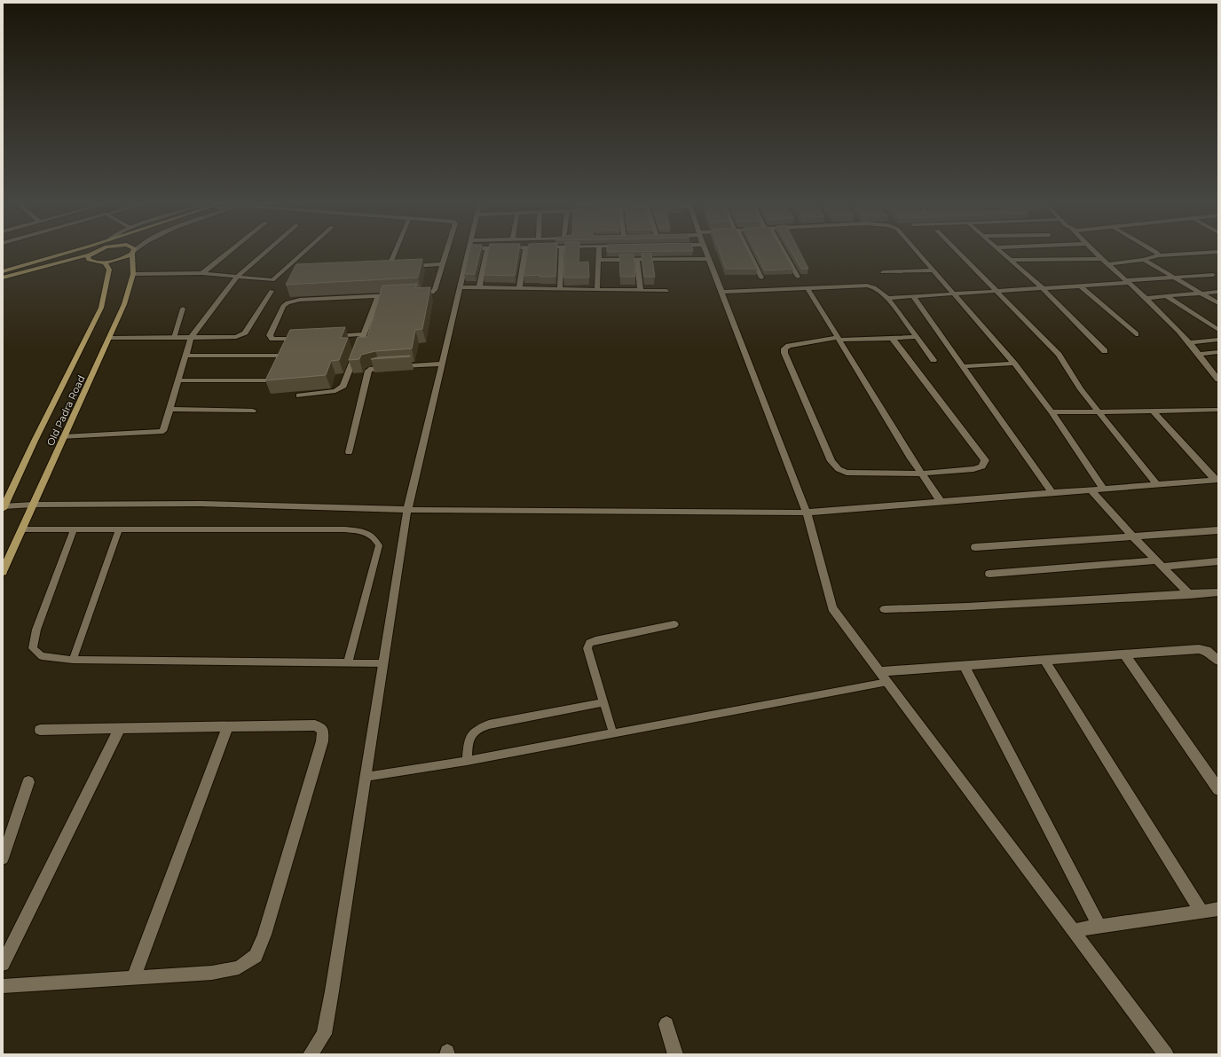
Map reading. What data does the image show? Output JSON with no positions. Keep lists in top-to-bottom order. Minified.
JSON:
{"streets":{"main road":["Old Padra Road"]}}
